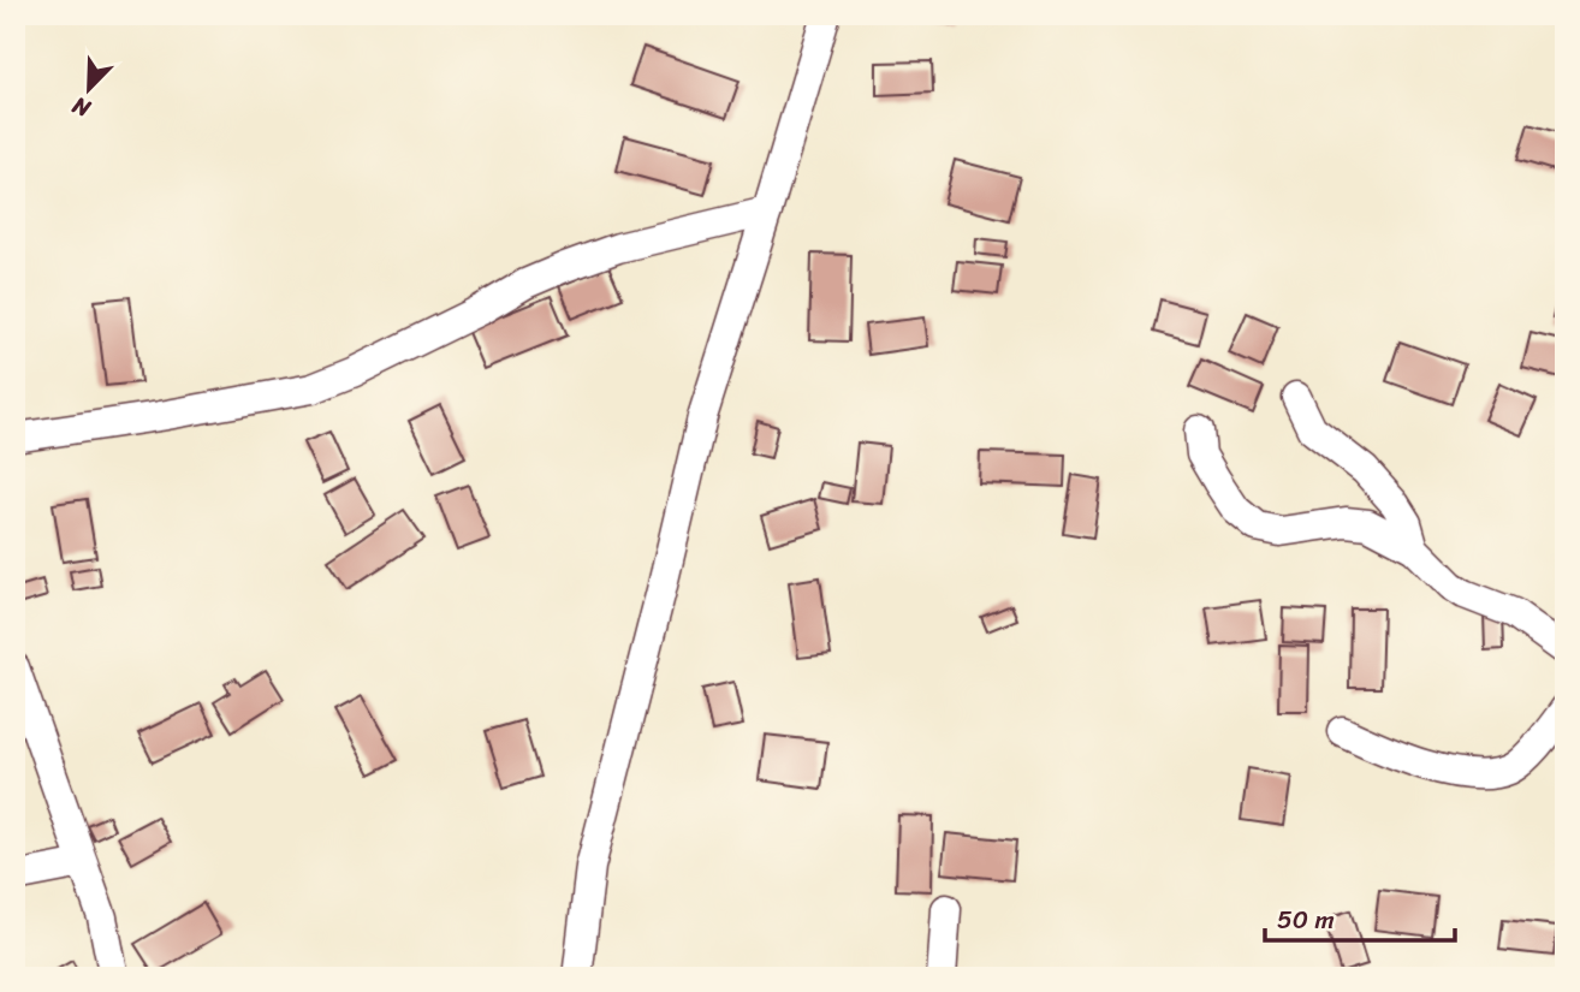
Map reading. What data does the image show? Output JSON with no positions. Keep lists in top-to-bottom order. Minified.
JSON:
{"scale_bar":"50 m","north":"bottom left"}
